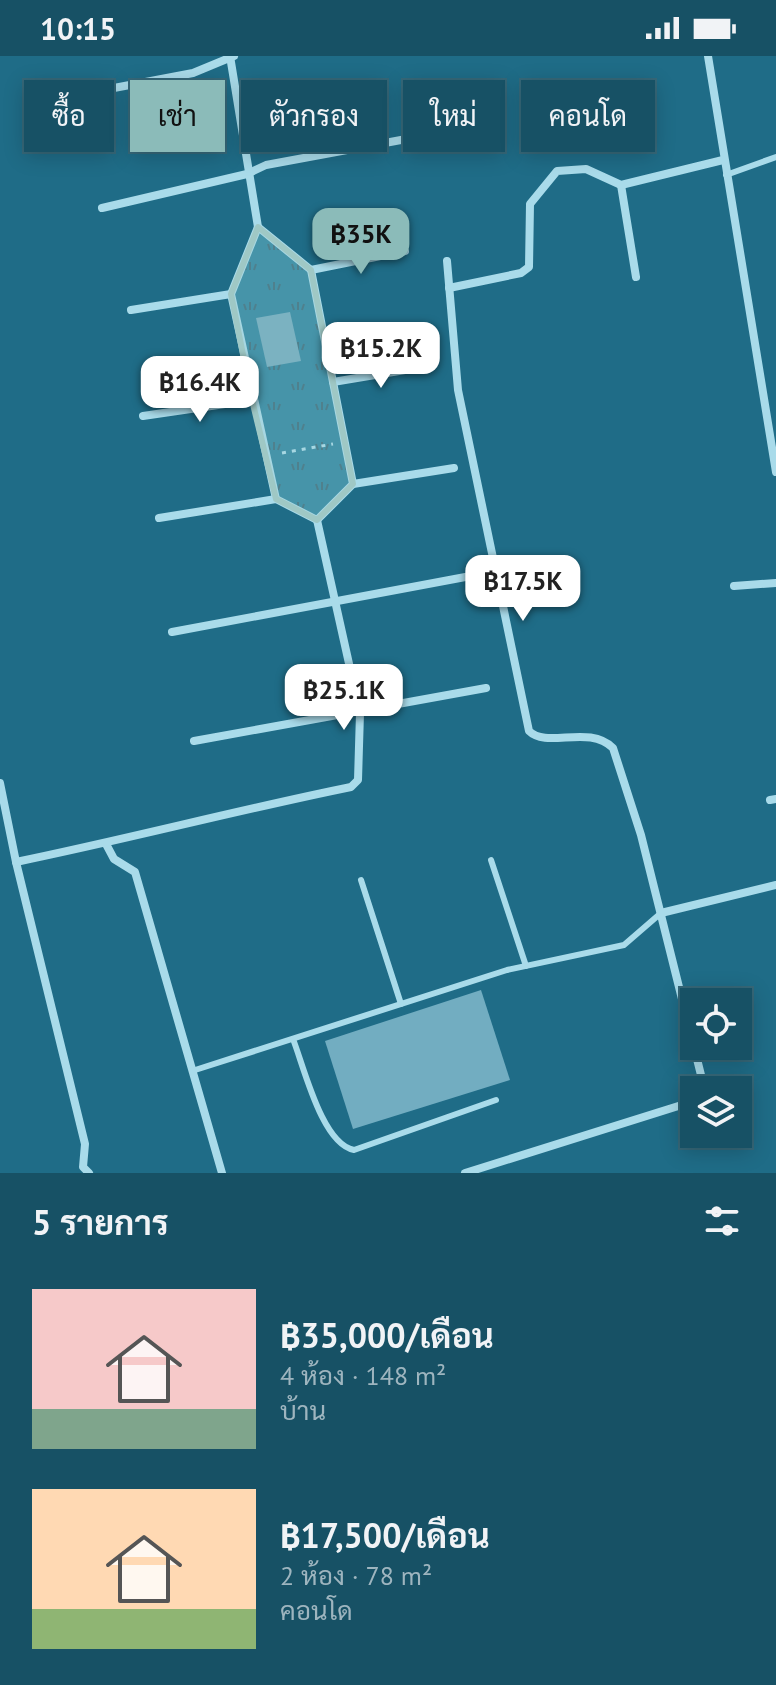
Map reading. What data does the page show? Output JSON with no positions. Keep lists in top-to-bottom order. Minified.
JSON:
{"page":{"status":"10:15","chip":["ซื้อ","เช่า","ตัวกรอง","ใหม่","คอนโด"],"price":["฿35K","฿15.2K","฿16.4K","฿17.5K","฿25.1K"],"heading":"5 รายการ","list":[{"name":"฿35,000/เดือน","note":"4 ห้อง · 148 m² · บ้าน"},{"name":"฿17,500/เดือน","note":"2 ห้อง · 78 m² · คอนโด"}]}}
